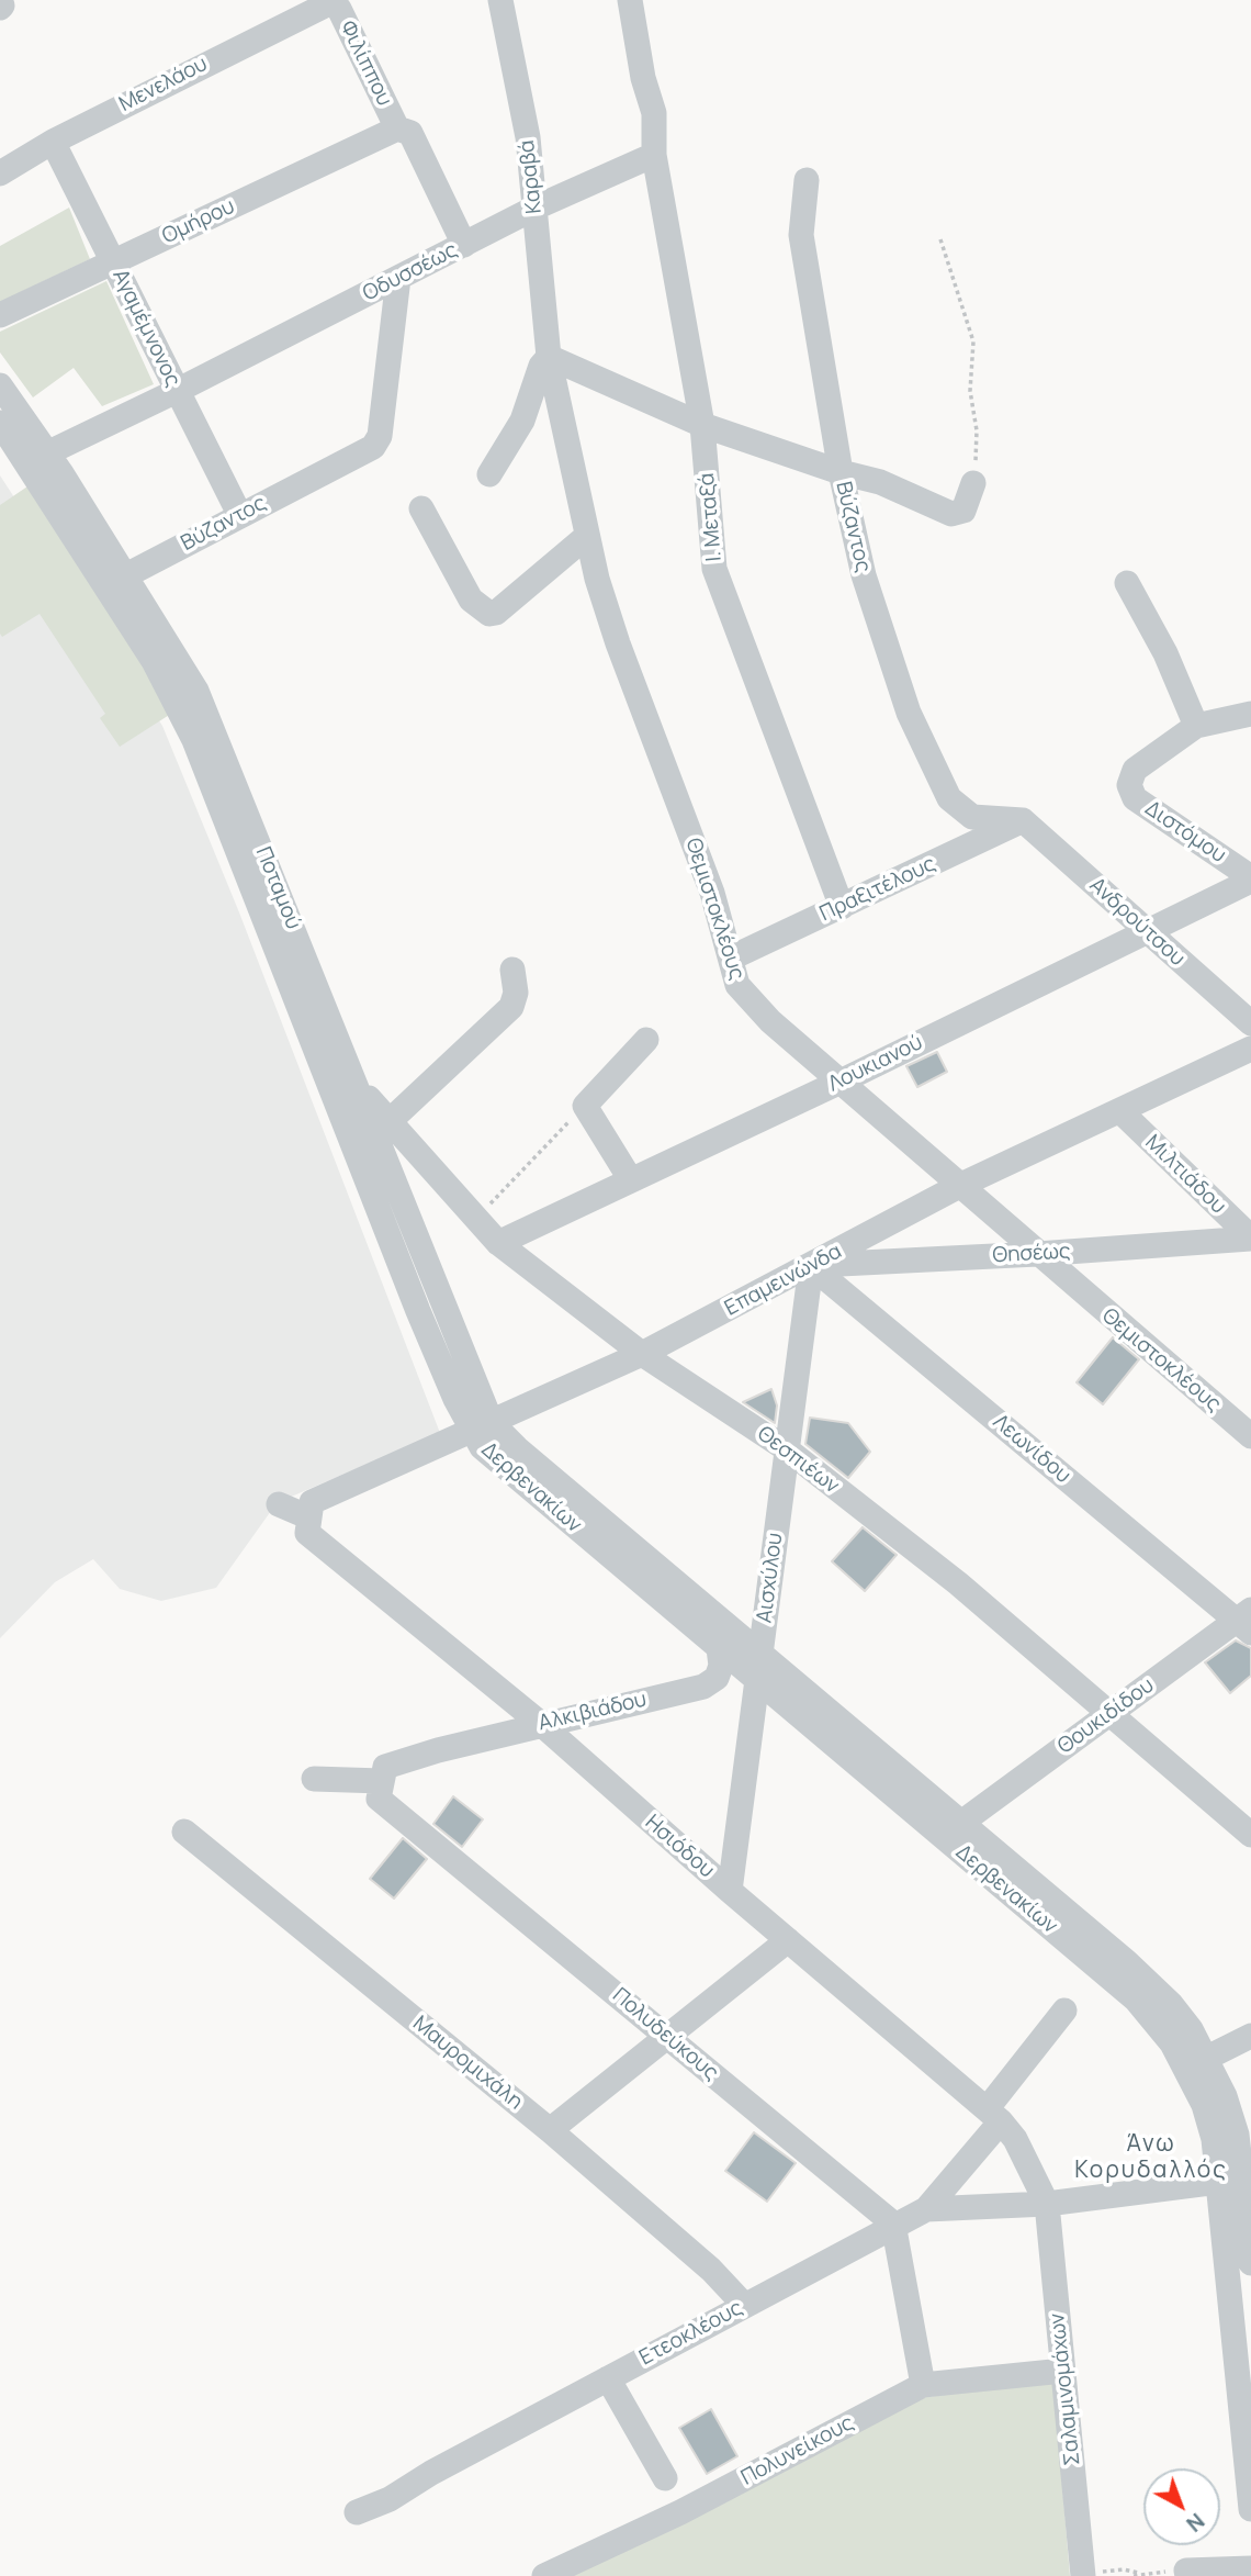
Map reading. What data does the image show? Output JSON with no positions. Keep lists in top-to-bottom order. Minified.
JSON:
{"streets":{"street":["Φιλίππου","Μενελάου","Καραβά","Ομήρου","Οδυσσέως","Αγαμέμνονος","Ι. Μεταξά","Βύζαντος","Διστόμου","Ποταμού","Πραξιτέλους","Θεμιστοκλέους","Ανδρούτσου","Λουκιανού","Μιλτιάδου","Θησέως","Επαμεινώνδα","Λεωνίδου","Θεσπιέων","Δερβενακίων","Αισχύλου","Αλκιβιάδου","Θουκιδίδου","Ησιόδου","Πολυδεύκους","Μαυρομιχάλη","Ετεοκλέους","Σαλαμινομάχων","Πολυνείκους"]},"crossings":[["Φιλίππου","Μενελάου"],["Φιλίππου","Ομήρου"],["Φιλίππου","Οδυσσέως"],["Μενελάου","Αγαμέμνονος"],["Καραβά","Οδυσσέως"],["Καραβά","Βύζαντος"],["Καραβά","Θεμιστοκλέους"],["Ομήρου","Αγαμέμνονος"],["Οδυσσέως","Αγαμέμνονος"],["Οδυσσέως","Ι. Μεταξά"],["Οδυσσέως","Βύζαντος"],["Οδυσσέως","Ποταμού"],["Αγαμέμνονος","Βύζαντος"],["Ι. Μεταξά","Βύζαντος"],["Ι. Μεταξά","Πραξιτέλους"],["Βύζαντος","Ποταμού"],["Βύζαντος","Πραξιτέλους"],["Βύζαντος","Θεμιστοκλέους"],["Βύζαντος","Ανδρούτσου"],["Διστόμου","Λουκιανού"],["Ποταμού","Επαμεινώνδα"],["Ποταμού","Θεσπιέων"],["Ποταμού","Δερβενακίων"],["Πραξιτέλους","Θεμιστοκλέους"],["Πραξιτέλους","Ανδρούτσου"],["Θεμιστοκλέους","Λουκιανού"],["Θεμιστοκλέους","Θησέως"],["Θεμιστοκλέους","Επαμεινώνδα"],["Ανδρούτσου","Λουκιανού"],["Λουκιανού","Θεσπιέων"],["Μιλτιάδου","Θησέως"],["Μιλτιάδου","Επαμεινώνδα"],["Θησέως","Επαμεινώνδα"],["Θησέως","Λεωνίδου"],["Θησέως","Αισχύλου"],["Επαμεινώνδα","Λεωνίδου"],["Επαμεινώνδα","Θεσπιέων"],["Επαμεινώνδα","Δερβενακίων"],["Επαμεινώνδα","Αισχύλου"],["Επαμεινώνδα","Ησιόδου"],["Λεωνίδου","Αισχύλου"],["Λεωνίδου","Θουκιδίδου"],["Θεσπιέων","Αισχύλου"],["Θεσπιέων","Θουκιδίδου"],["Δερβενακίων","Αισχύλου"],["Δερβενακίων","Αλκιβιάδου"],["Δερβενακίων","Θουκιδίδου"],["Αισχύλου","Ησιόδου"],["Αλκιβιάδου","Ησιόδου"],["Αλκιβιάδου","Πολυδεύκους"],["Ησιόδου","Ετεοκλέους"],["Ησιόδου","Σαλαμινομάχων"],["Πολυδεύκους","Ετεοκλέους"],["Μαυρομιχάλη","Ετεοκλέους"],["Σαλαμινομάχων","Πολυνείκους"]],"districts":["Άνω Κορυδαλλός"],"north":"bottom right"}
